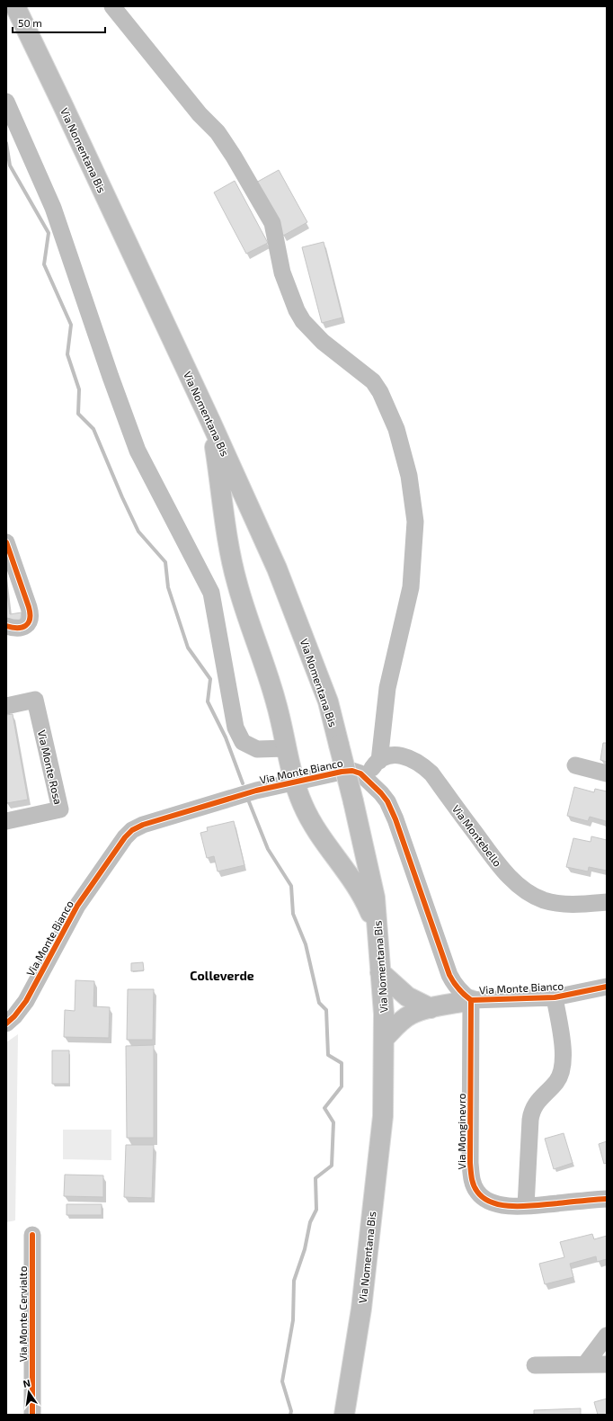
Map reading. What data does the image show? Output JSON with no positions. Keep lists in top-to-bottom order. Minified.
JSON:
{"streets":{"main road":["Via Nomentana Bis"],"street":["Via Monte Rosa","Via Monte Bianco","Via Montebello","Via Monginevro","Via Monte Cervialto"]},"crossings":[["Via Monte Bianco","Via Monginevro"]],"districts":["Colleverde"],"scale_bar":"50 m","north":"top"}
